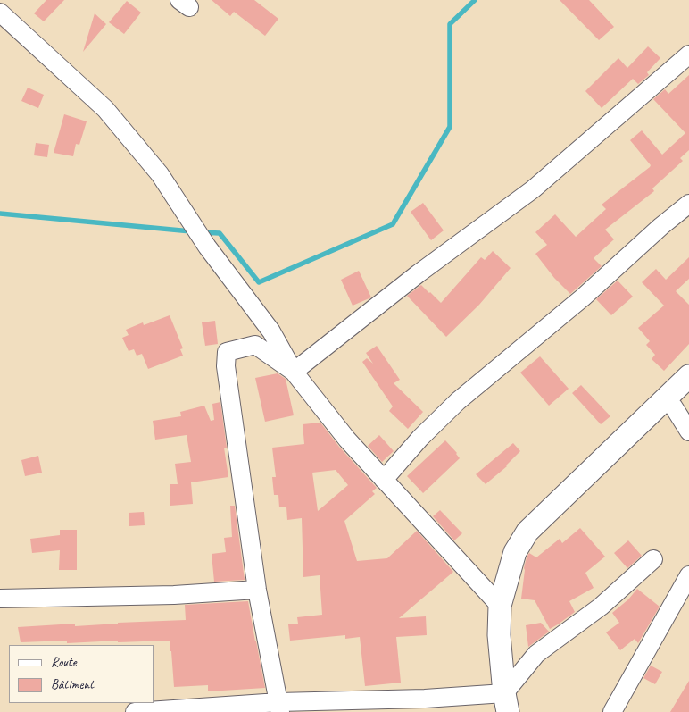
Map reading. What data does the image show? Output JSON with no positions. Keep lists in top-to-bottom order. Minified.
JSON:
{"legend":["Route","Bâtiment"]}
